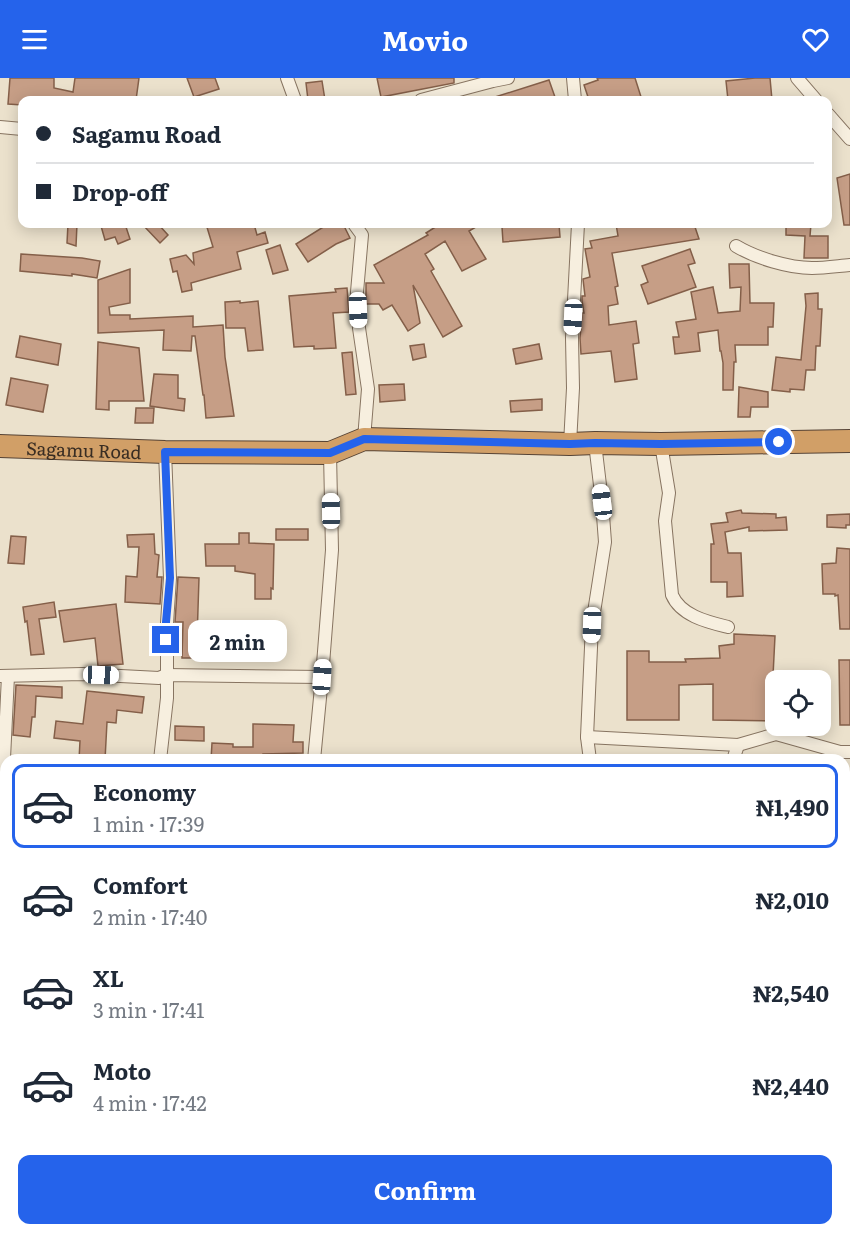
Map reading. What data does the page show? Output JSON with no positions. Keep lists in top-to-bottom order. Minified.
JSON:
{"streets":{"highway":["Sagamu Road"]},"page":{"header":"Movio","banner":["Sagamu Road","Drop-off"],"bubble":"2 min","list":[{"name":"Economy","note":"1 min · 17:39","value":"₦1,490"},{"name":"Comfort","note":"2 min · 17:40","value":"₦2,010"},{"name":"XL","note":"3 min · 17:41","value":"₦2,540"},{"name":"Moto","note":"4 min · 17:42","value":"₦2,440"}],"buttons":"Confirm"}}
